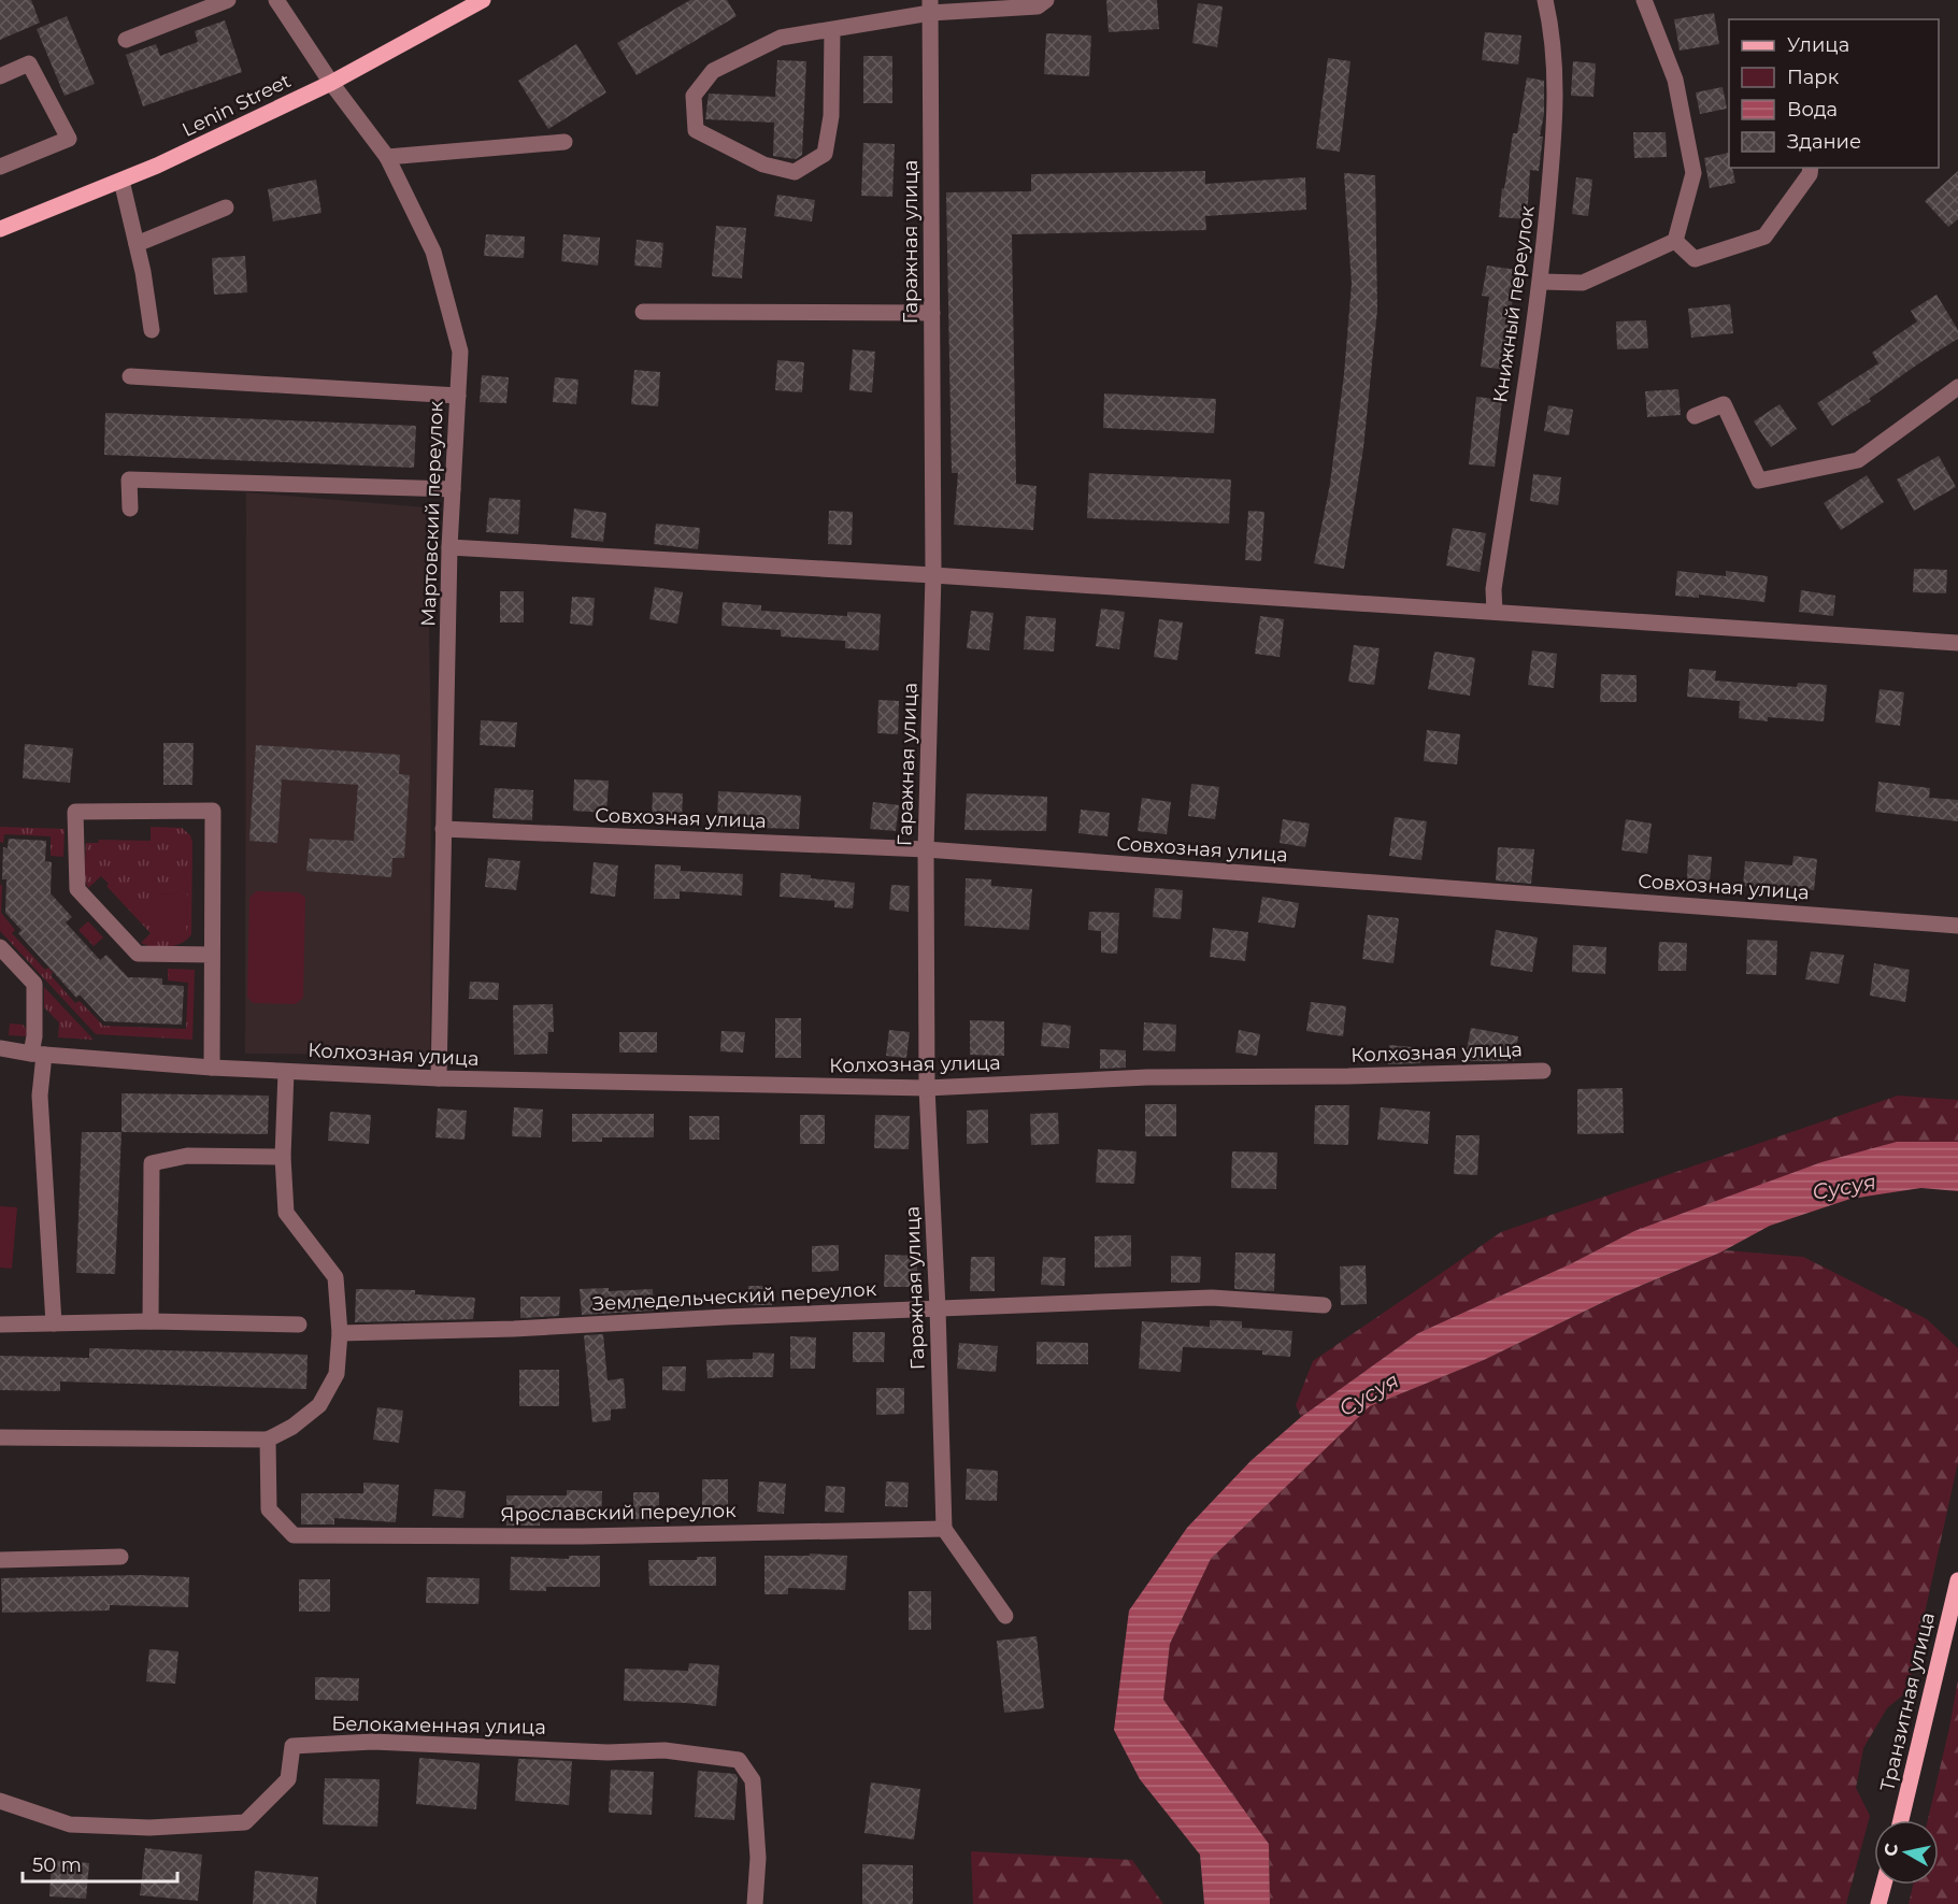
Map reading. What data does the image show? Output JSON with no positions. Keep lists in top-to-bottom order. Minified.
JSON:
{"streets":{"main road":["Lenin Street","Транзитная улица"],"street":["Гаражная улица","Книжный переулок","Мартовский переулок","Совхозная улица","Колхозная улица","Земледельческий переулок","Ярославский переулок","Белокаменная улица"]},"crossings":[["Lenin Street","Мартовский переулок"],["Гаражная улица","Совхозная улица"],["Гаражная улица","Колхозная улица"],["Гаражная улица","Земледельческий переулок"],["Гаражная улица","Ярославский переулок"],["Мартовский переулок","Совхозная улица"],["Мартовский переулок","Колхозная улица"]],"water":["Сусуя"],"legend":["Улица","Парк","Вода","Здание"],"scale_bar":"50 m","north":"left"}
